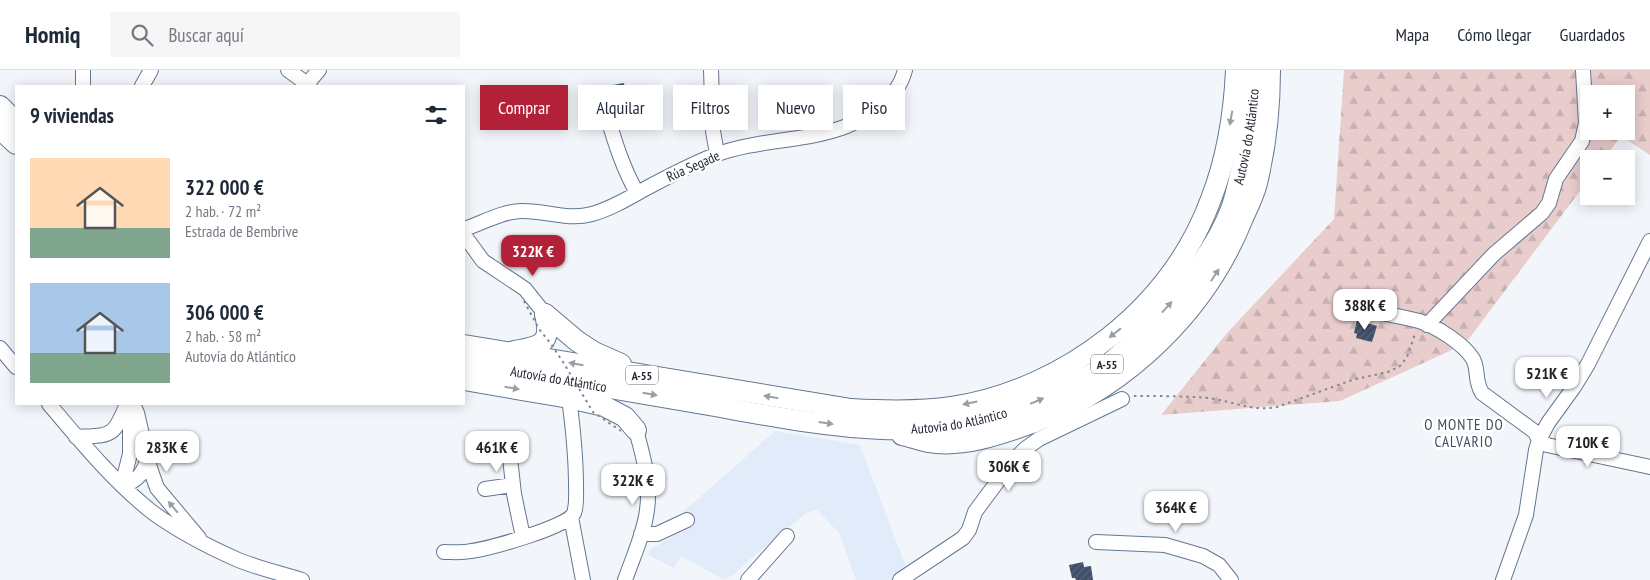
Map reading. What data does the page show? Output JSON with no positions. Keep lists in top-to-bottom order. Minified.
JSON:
{"streets":{"highway":["Autovía do Atlántico","A-55"],"street":["Rúa Segade"]},"districts":["O MONTE DO CALVARIO"],"page":{"header":"Homiq","search":"Buscar aquí","nav":["Mapa","Cómo llegar","Guardados"],"map_buttons":["+","−"],"chip":["Comprar","Alquilar","Filtros","Nuevo","Piso"],"heading":"9 viviendas","list":[{"name":"322 000 €","note":"2 hab. · 72 m² · Estrada de Bembrive"},{"name":"306 000 €","note":"2 hab. · 58 m² · Autovía do Atlántico"}],"price":["322K €","388K €","521K €","710K €","283K €","461K €","306K €","322K €","364K €"]}}
